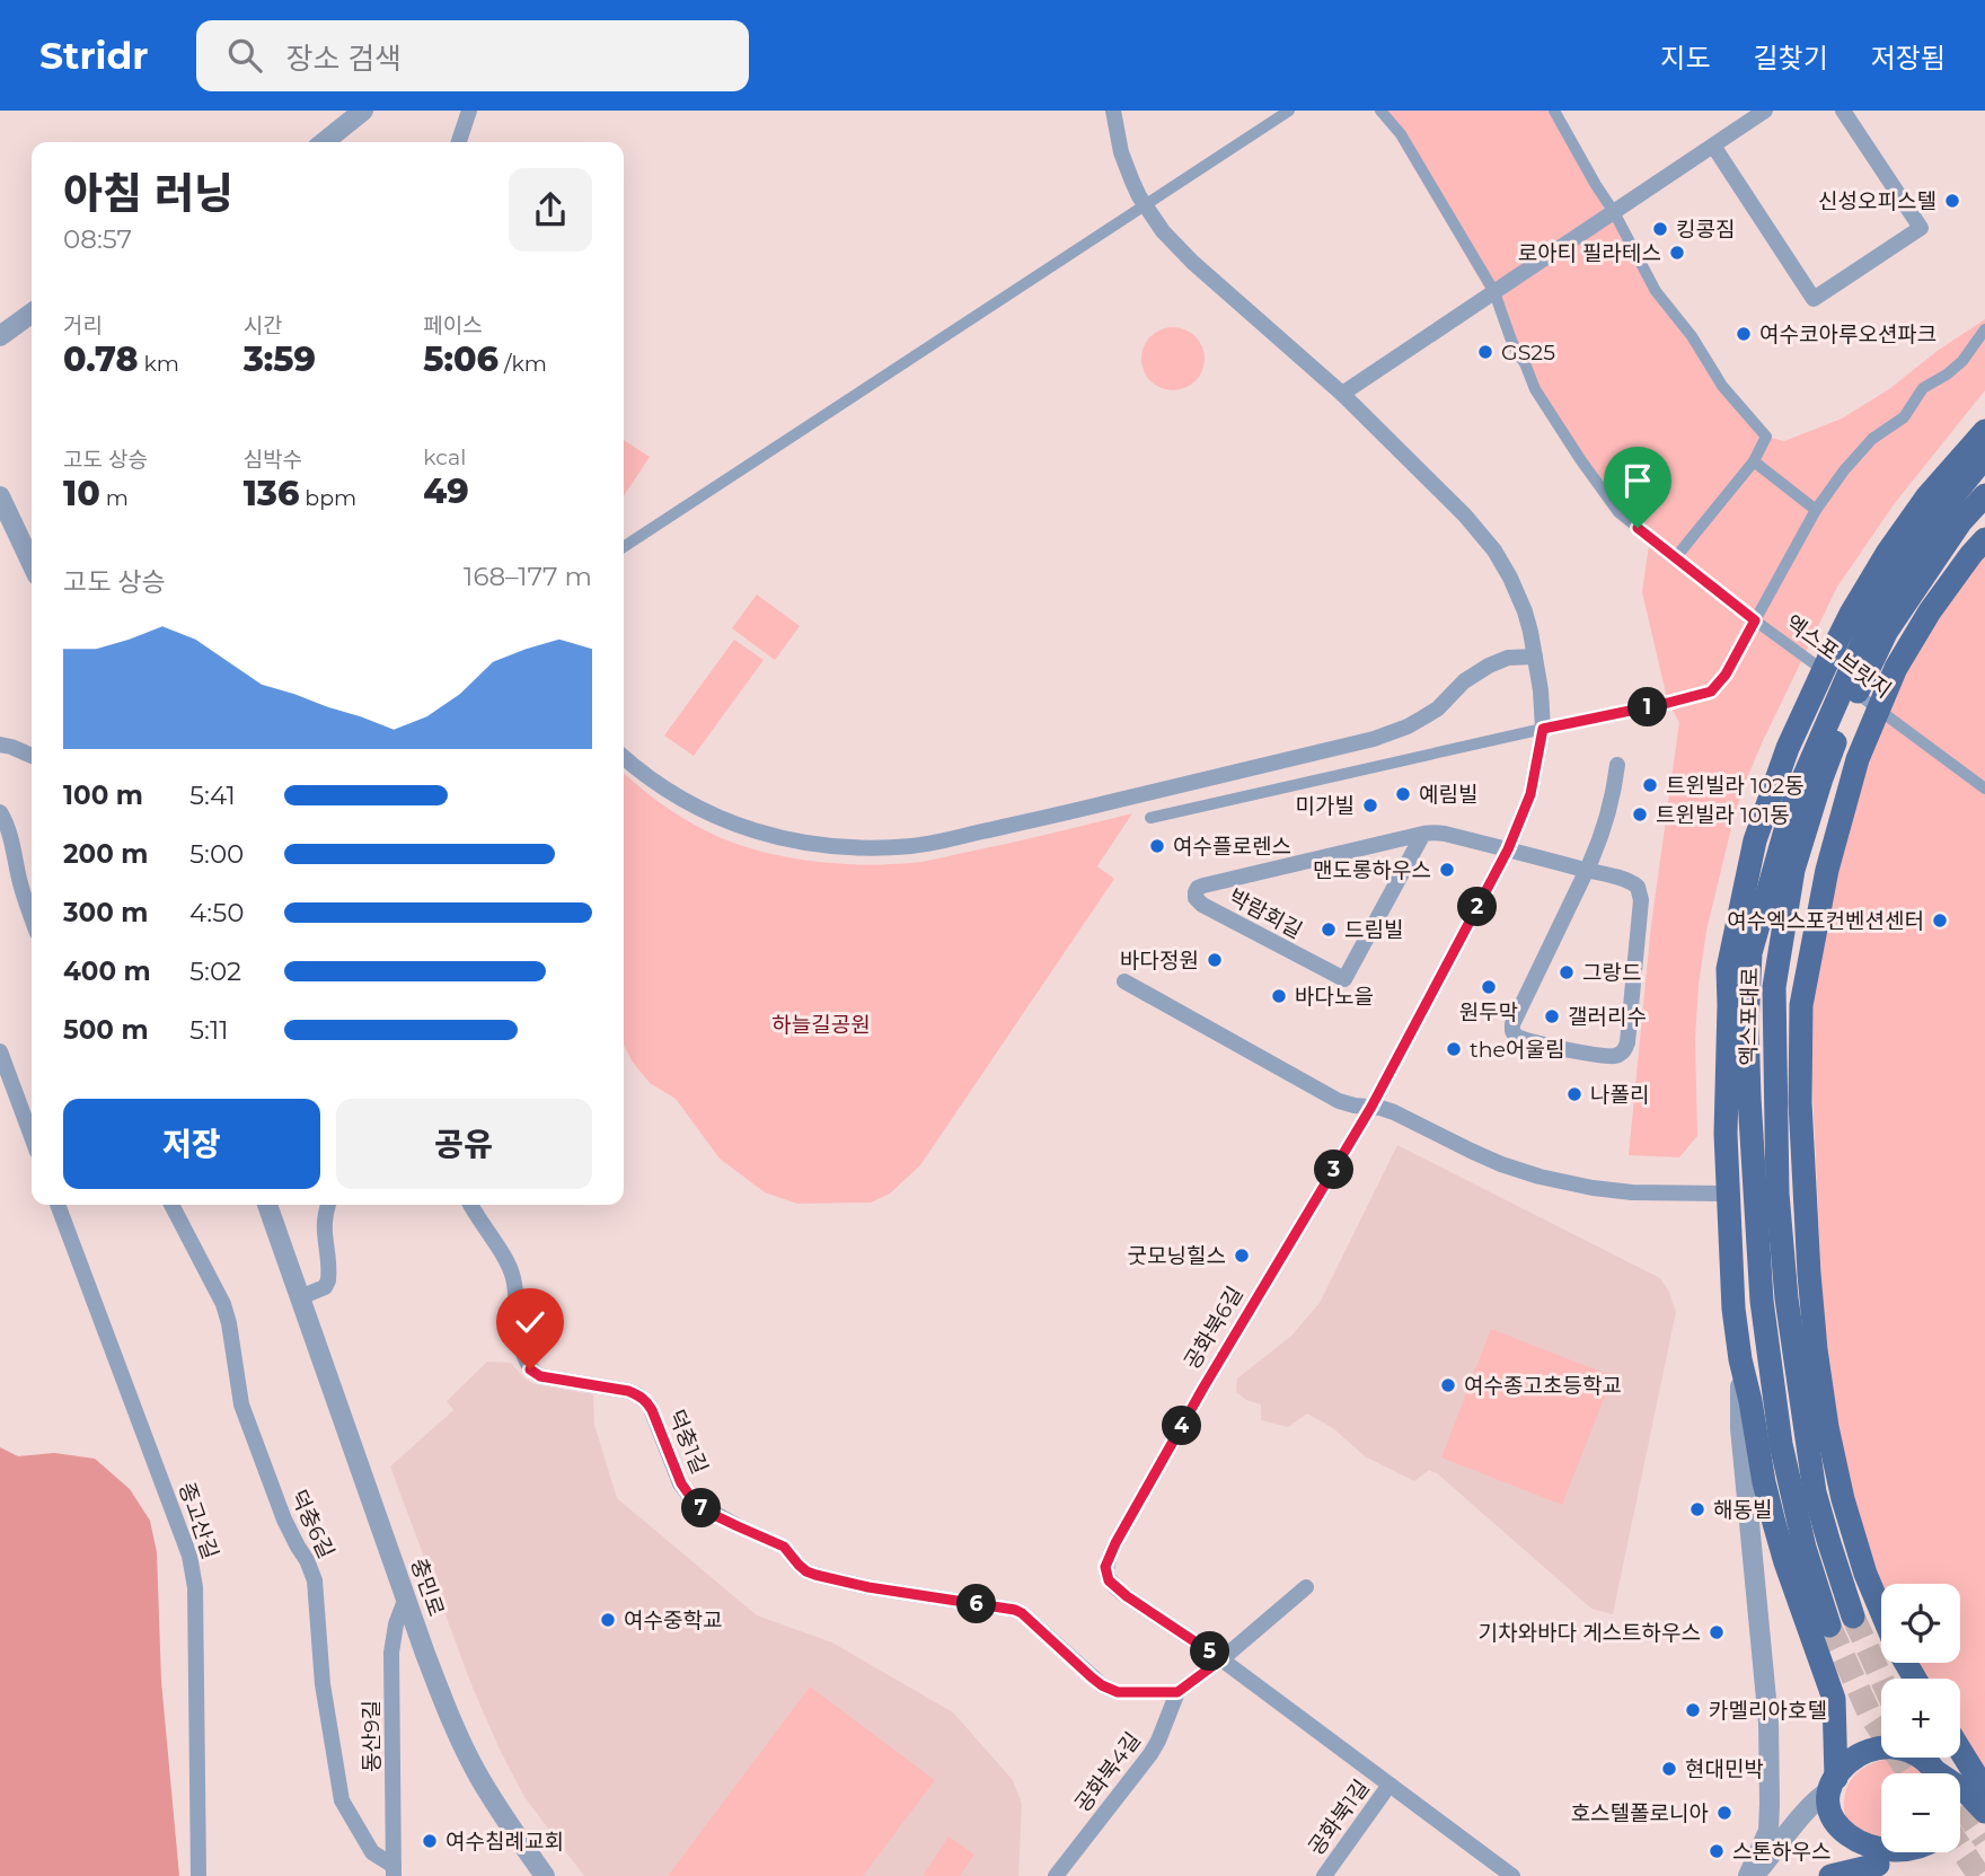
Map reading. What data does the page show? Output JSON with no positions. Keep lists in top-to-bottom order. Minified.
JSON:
{"streets":{"main road":["엑스포대로"],"street":["엑스포 브릿지","박람회길","공화북6길","덕충1길","종고산길","덕충6길","충민로","동산9길","공화북4길","공화북1길"]},"crossings":[["공화북6길","공화북1길"],["덕충1길","공화북4길"],["덕충6길","동산9길"],["충민로","동산9길"]],"parks":["하늘길공원"],"places":["신성오피스텔","킹콩짐","로아티 필라테스","여수코아루오션파크","GS25","트윈빌라 102동","예림빌","미가빌","트윈빌라 101동","여수플로렌스","맨도롱하우스","여수엑스포컨벤션센터","드림빌","바다정원","그랑드","원두막","바다노을","갤러리수","the어울림","나폴리","굿모닝힐스","여수종고초등학교","해동빌","여수중학교","기차와바다 게스트하우스","카멜리아호텔","현대민박","호스텔폴로니아","여수침례교회","스톤하우스"],"page":{"header":"Stridr","search":"장소 검색","nav":["지도","길찾기","저장됨"],"heading":["아침 러닝","08:57"],"stats":[["거리","0.78 km"],["시간","3:59"],["페이스","5:06 /km"],["고도 상승","10 m"],["심박수","136 bpm"],["kcal","49"]],"chart":["고도 상승","168–177 m"],"pins":["1","2","3","4","7","6","5"],"list":[{"name":"100 m","note":"5:41"},{"name":"200 m","note":"5:00"},{"name":"300 m","note":"4:50"},{"name":"400 m","note":"5:02"},{"name":"500 m","note":"5:11"}],"buttons":["저장","공유"],"map_buttons":["+","−"]}}
